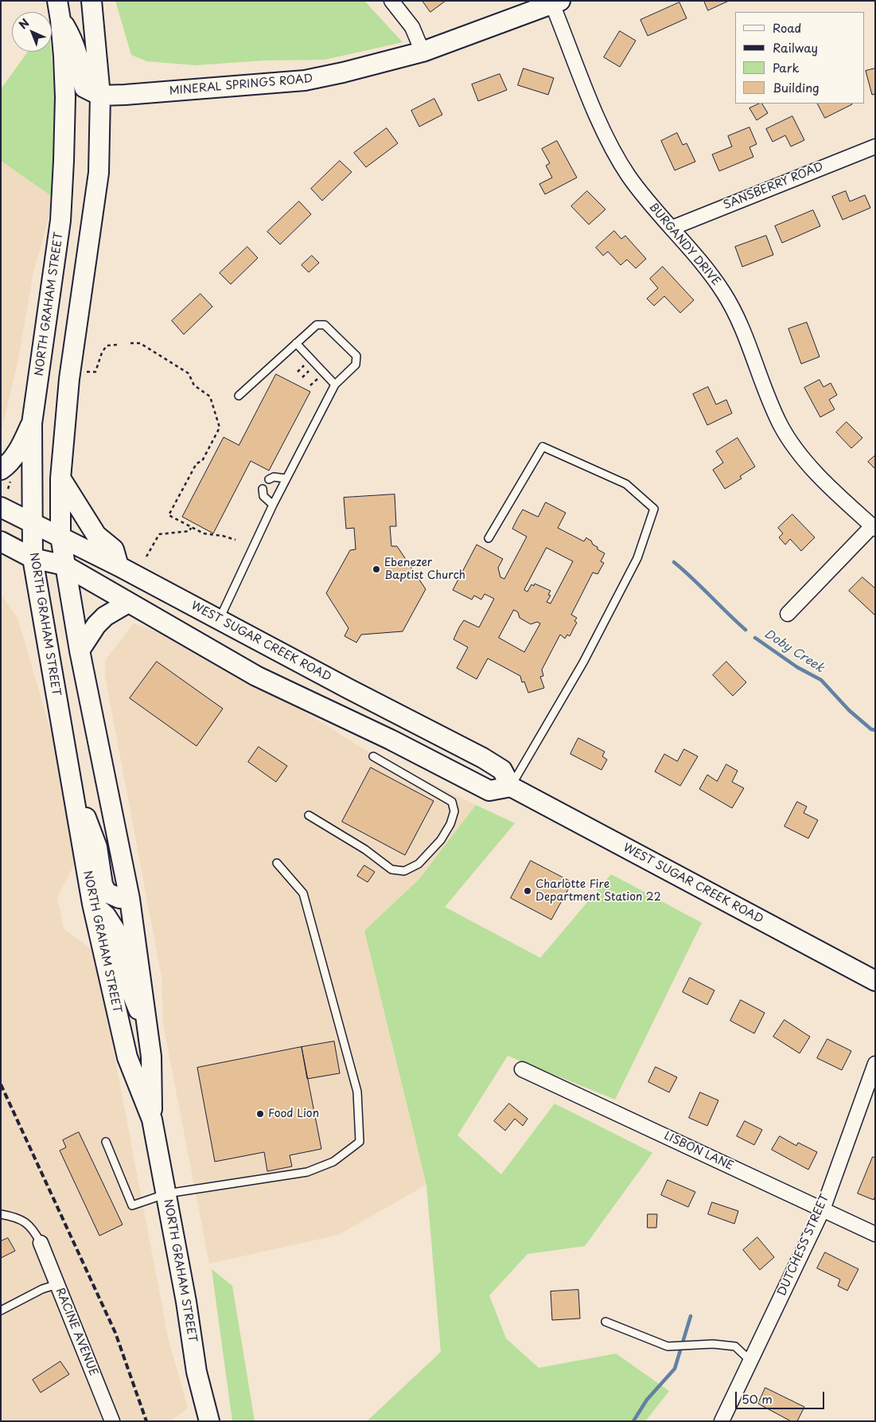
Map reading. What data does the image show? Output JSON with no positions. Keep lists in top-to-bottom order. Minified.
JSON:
{"streets":{"main road":["MINERAL SPRINGS ROAD","NORTH GRAHAM STREET","WEST SUGAR CREEK ROAD"],"street":["SANSBERRY ROAD","BURGANDY DRIVE","LISBON LANE","DUTCHESS STREET","RACINE AVENUE"]},"crossings":[["MINERAL SPRINGS ROAD","BURGANDY DRIVE"],["MINERAL SPRINGS ROAD","NORTH GRAHAM STREET"],["SANSBERRY ROAD","BURGANDY DRIVE"],["NORTH GRAHAM STREET","WEST SUGAR CREEK ROAD"],["LISBON LANE","DUTCHESS STREET"]],"water":["Doby Creek"],"places":["Ebenezer Baptist Church","Charlotte Fire Department Station 22","Food Lion"],"legend":["Road","Railway","Park","Building"],"scale_bar":"50 m","north":"top left"}
